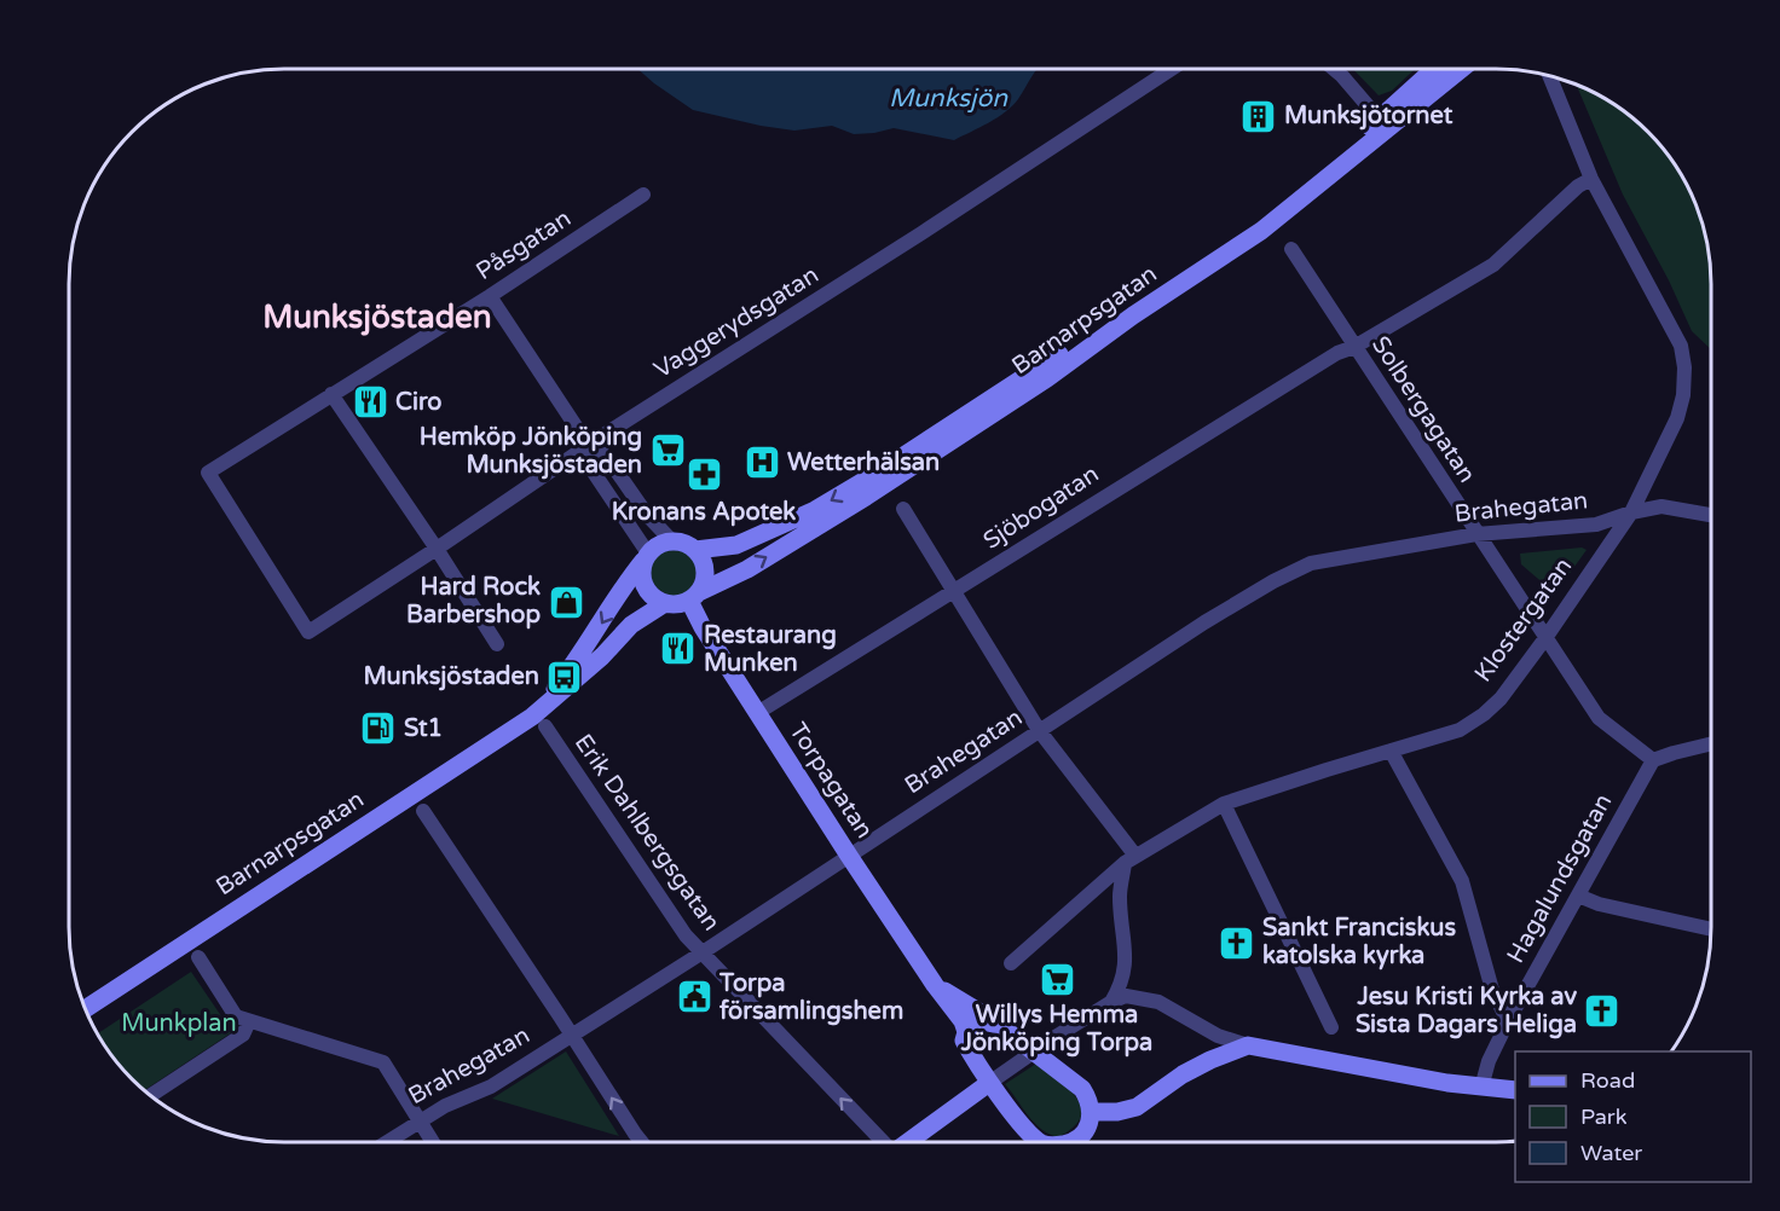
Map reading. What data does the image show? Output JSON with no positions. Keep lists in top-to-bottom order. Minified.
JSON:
{"streets":{"main road":["Barnarpsgatan","Torpagatan"],"street":["Påsgatan","Vaggerydsgatan","Solbergagatan","Sjöbogatan","Brahegatan","Klostergatan","Erik Dahlbergsgatan","Hagalundsgatan"]},"crossings":[["Påsgatan","Vaggerydsgatan"],["Barnarpsgatan","Torpagatan"],["Barnarpsgatan","Erik Dahlbergsgatan"],["Solbergagatan","Sjöbogatan"],["Solbergagatan","Brahegatan"],["Solbergagatan","Klostergatan"],["Solbergagatan","Hagalundsgatan"],["Sjöbogatan","Klostergatan"],["Sjöbogatan","Torpagatan"],["Brahegatan","Klostergatan"],["Brahegatan","Torpagatan"],["Brahegatan","Erik Dahlbergsgatan"]],"one_way":["Erik Dahlbergsgatan"],"districts":["Munksjöstaden"],"water":["Munksjön"],"parks":["Munkplan"],"places":{"building":["Munksjötornet"],"restaurant":["Ciro","Restaurang Munken"],"supermarket":["Hemköp Jönköping Munksjöstaden","Willys Hemma Jönköping Torpa"],"hospital":["Wetterhälsan"],"pharmacy":["Kronans Apotek"],"shop":["Hard Rock Barbershop"],"bus stop":["Munksjöstaden"],"fuel station":["St1"],"church":["Sankt Franciskus katolska kyrka","Jesu Kristi Kyrka av Sista Dagars Heliga"],"public building":["Torpa församlingshem"]},"legend":["Road","Park","Water"]}
